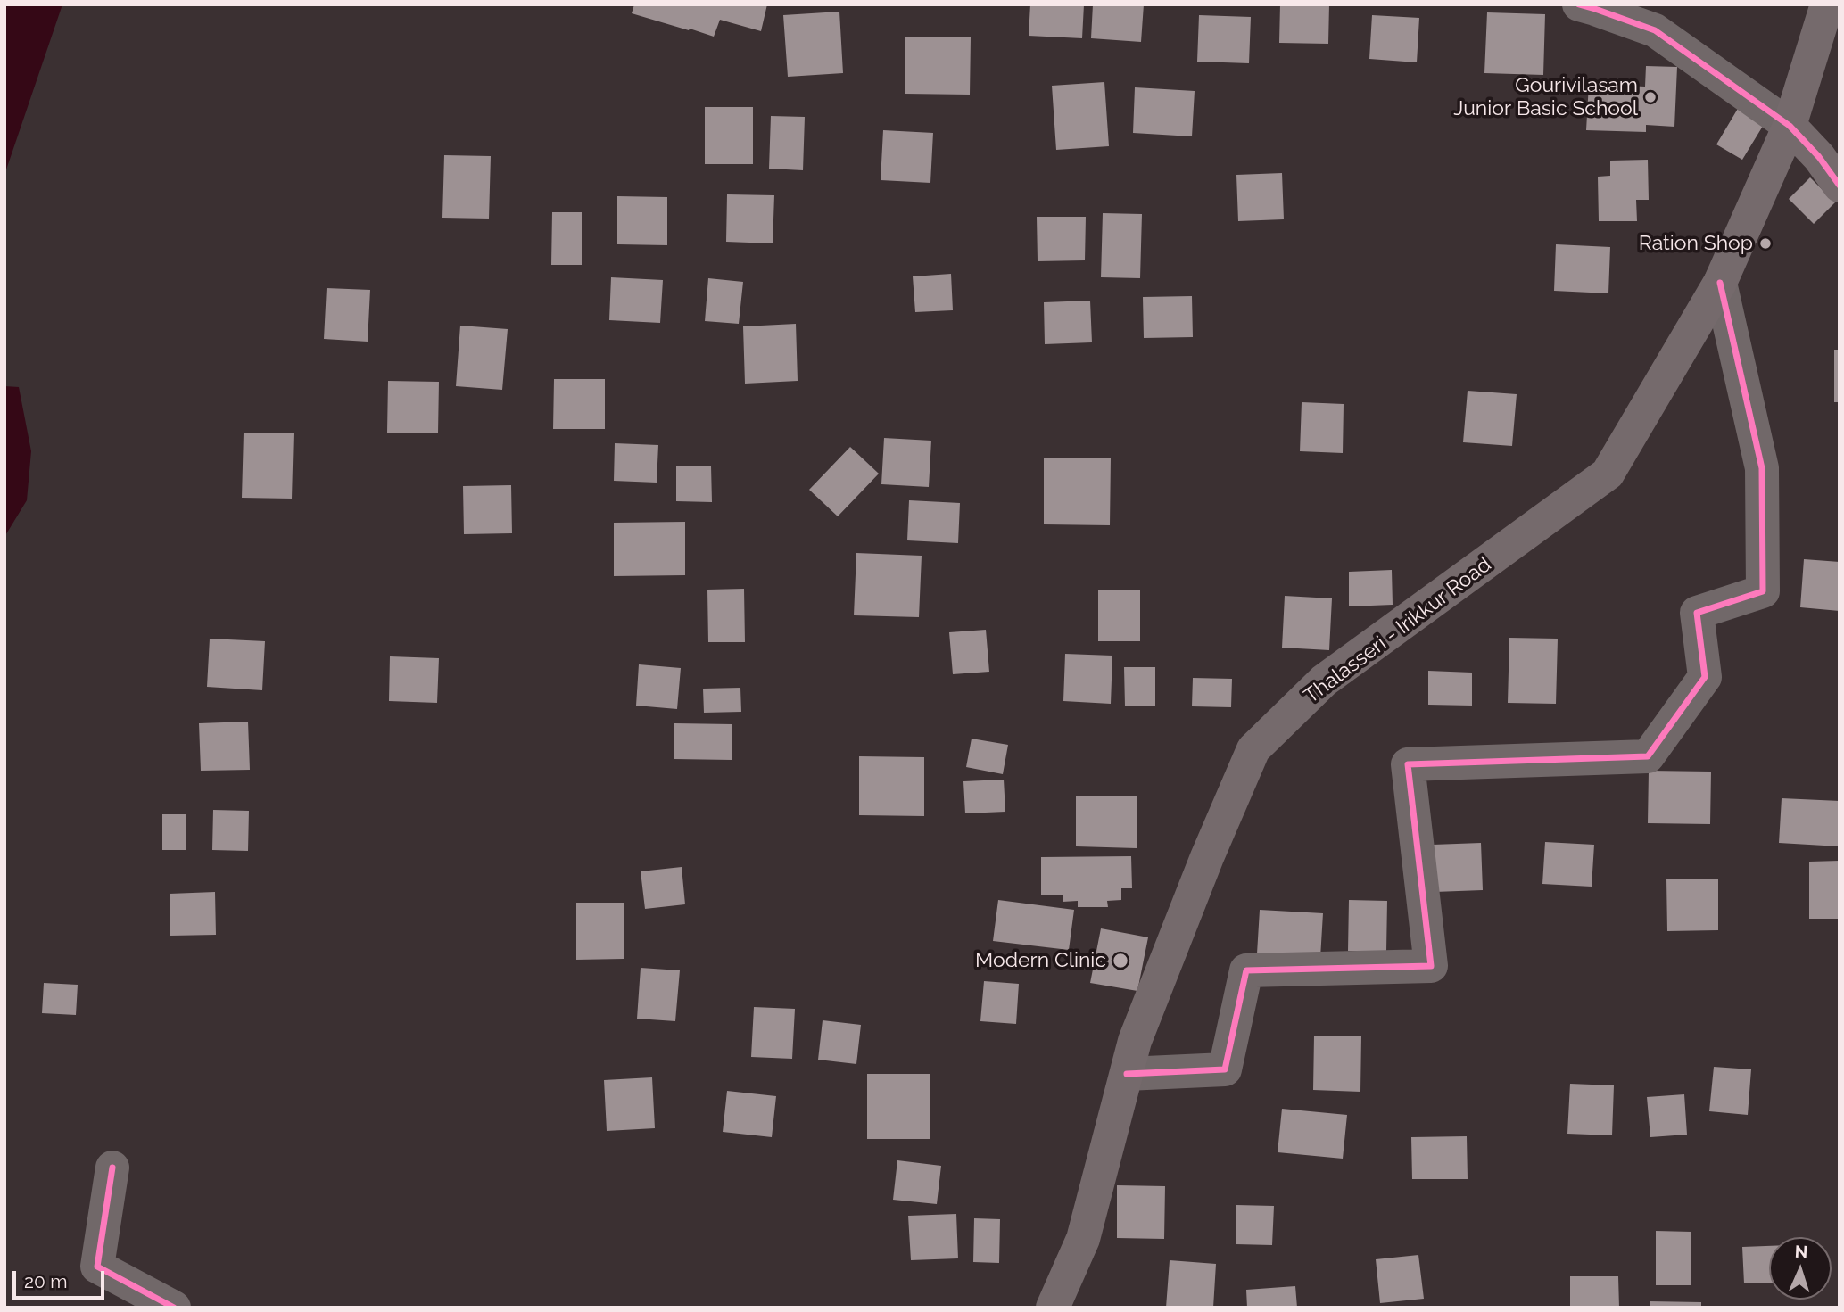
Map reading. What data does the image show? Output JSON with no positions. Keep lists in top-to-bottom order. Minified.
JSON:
{"streets":{"main road":["Thalasseri - Irikkur Road"]},"places":["Gourivilasam Junior Basic School","Ration Shop","Modern Clinic"],"scale_bar":"20 m","north":"top"}
